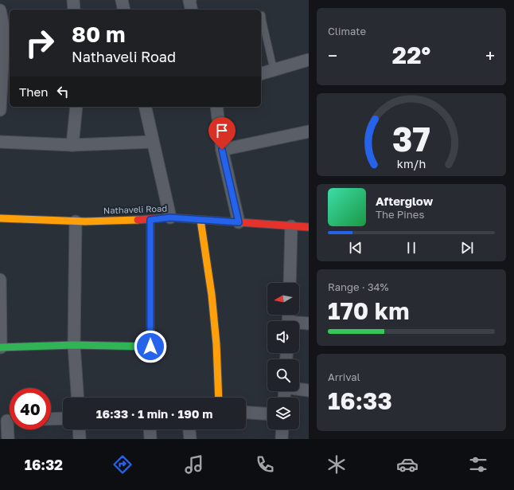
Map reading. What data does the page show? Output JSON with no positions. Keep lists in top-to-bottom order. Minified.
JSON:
{"streets":{"street":["Nathaveli Road"]},"north":"left","page":{"tile":["Climate",["Range · 34%","170 km"],["Arrival","16:33"]],"turn":["80 m","Nathaveli Road"],"heat":["−","22°","+"],"then":"Then","song":["Afterglow","The Pines"],"limit":"40","trip":"16:33 · 1 min · 190 m","tabs":"16:32","gauge":["37","km/h"]}}
